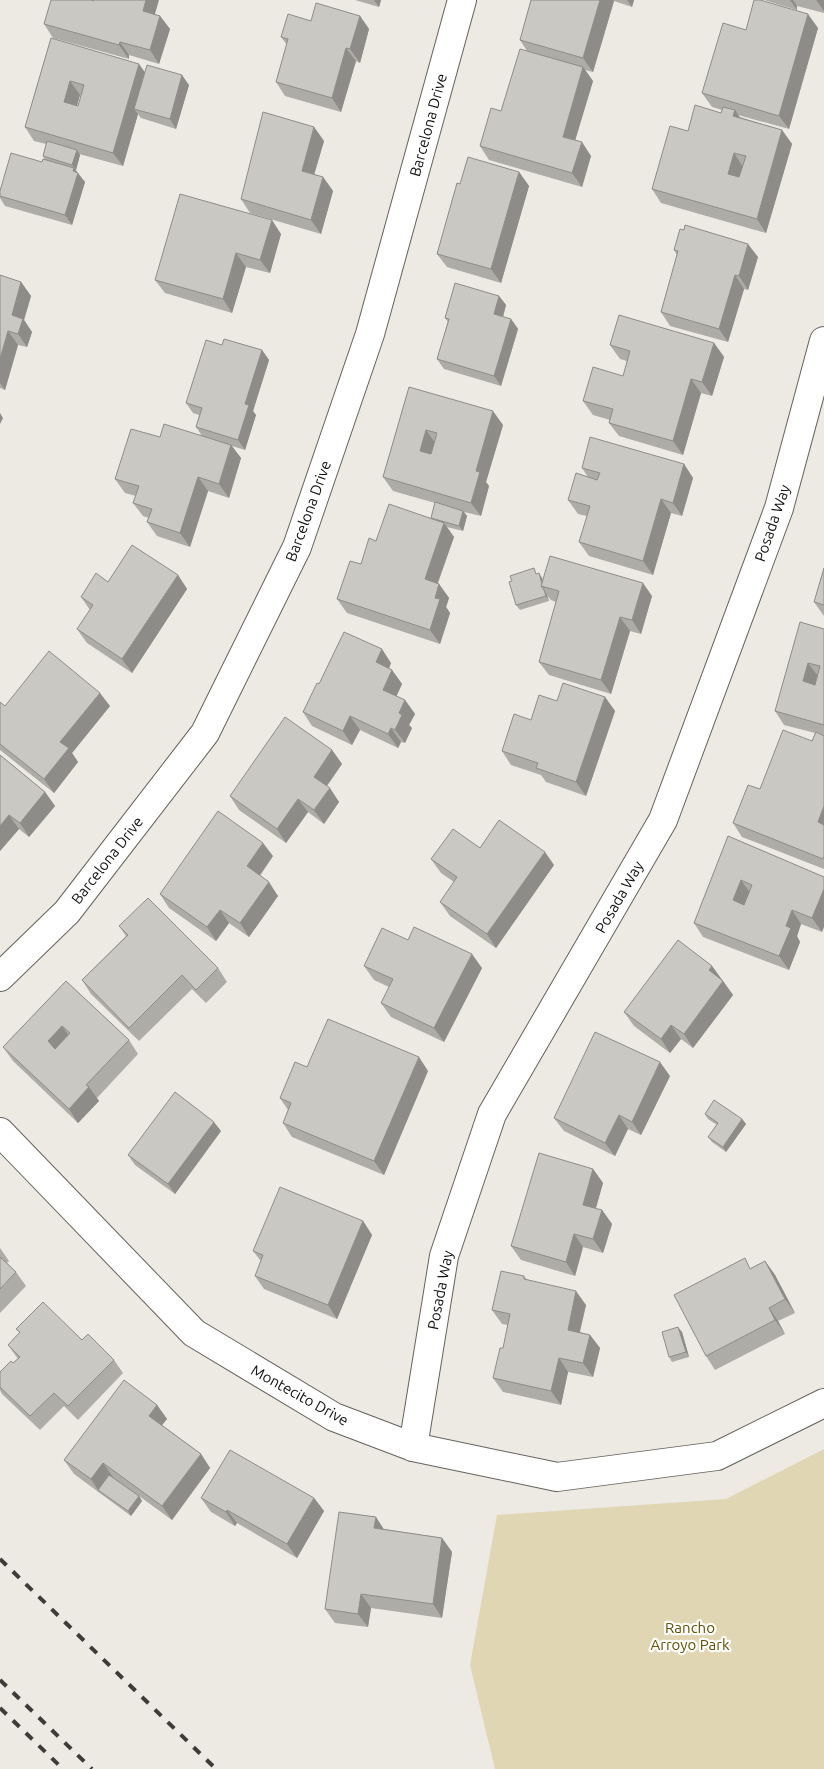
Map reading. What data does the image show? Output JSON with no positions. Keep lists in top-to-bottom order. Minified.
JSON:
{"streets":{"street":["Barcelona Drive","Posada Way","Montecito Drive"]},"crossings":[["Posada Way","Montecito Drive"]],"parks":["Rancho Arroyo Park"]}
